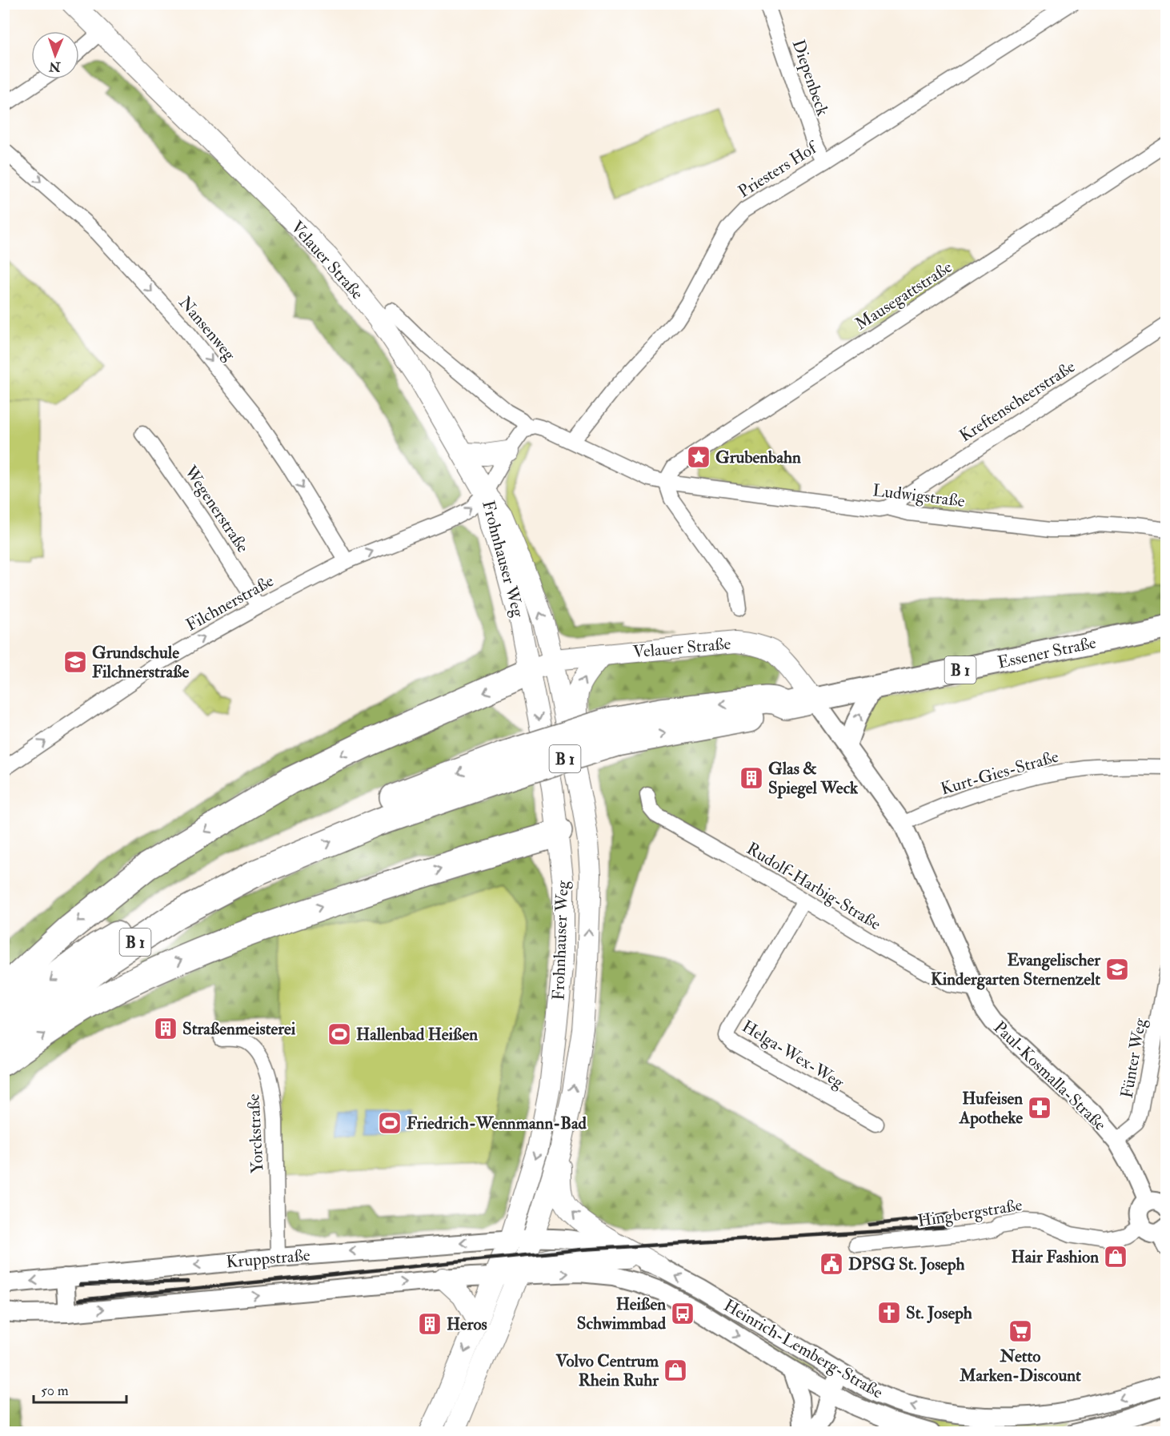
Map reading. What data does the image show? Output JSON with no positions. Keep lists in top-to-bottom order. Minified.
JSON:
{"streets":{"highway":["B 1"],"main road":["Velauer Straße","Frohnhauser Weg","Essener Straße"],"street":["Diepenbeck","Priesters Hof","Mausegattstraße","Nansenweg","Kreftenscheerstraße","Ludwigstraße","Wegenerstraße","Filchnerstraße","Kurt-Gies-Straße","Rudolf-Harbig-Straße","Helga-Wex-Weg","Fünter Weg","Paul-Kosmalla-Straße","Yorckstraße","Hingbergstraße","Kruppstraße","Heinrich-Lemberg-Straße"]},"crossings":[["Diepenbeck","Priesters Hof"],["Velauer Straße","Frohnhauser Weg"],["Velauer Straße","Filchnerstraße"],["Velauer Straße","Essener Straße"],["Velauer Straße","B 1"],["Velauer Straße","Paul-Kosmalla-Straße"],["Mausegattstraße","Ludwigstraße"],["Nansenweg","Filchnerstraße"],["Kreftenscheerstraße","Ludwigstraße"],["Wegenerstraße","Filchnerstraße"],["Frohnhauser Weg","Filchnerstraße"],["Frohnhauser Weg","Kruppstraße"],["Frohnhauser Weg","Heinrich-Lemberg-Straße"],["Essener Straße","B 1"],["Essener Straße","Paul-Kosmalla-Straße"],["B 1","Paul-Kosmalla-Straße"],["Kurt-Gies-Straße","Paul-Kosmalla-Straße"],["Rudolf-Harbig-Straße","Helga-Wex-Weg"],["Rudolf-Harbig-Straße","Paul-Kosmalla-Straße"],["Fünter Weg","Paul-Kosmalla-Straße"],["Yorckstraße","Kruppstraße"],["Kruppstraße","Heinrich-Lemberg-Straße"]],"one_way":["Nansenweg","Filchnerstraße"],"places":{"place":["Grubenbahn"],"school or university":["Grundschule Filchnerstraße","Evangelischer Kindergarten Sternenzelt"],"building":["Glas & Spiegel Weck","Straßenmeisterei","Heros"],"sports":["Hallenbad Heißen","Friedrich-Wennmann-Bad"],"pharmacy":["Hufeisen Apotheke"],"shop":["Hair Fashion","Volvo Centrum Rhein Ruhr"],"public building":["DPSG St. Joseph"],"church":["St. Joseph"],"bus stop":["Heißen Schwimmbad"],"supermarket":["Netto Marken-Discount"]},"scale_bar":"50 m","north":"bottom"}
